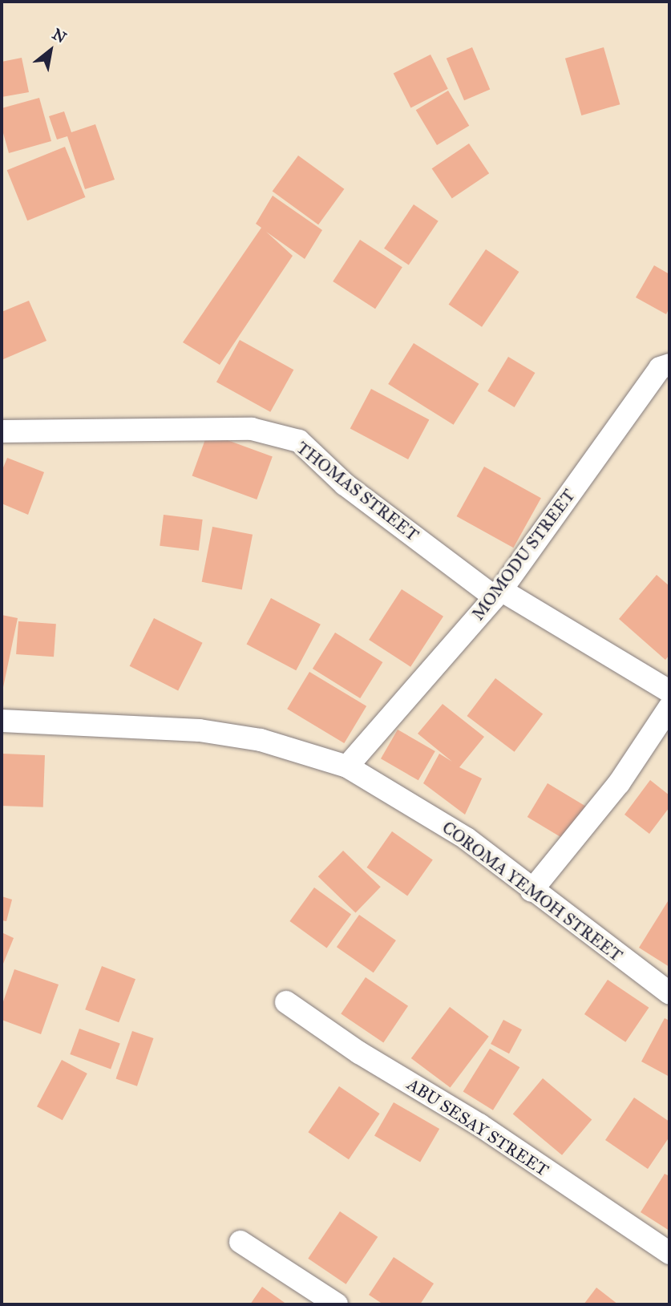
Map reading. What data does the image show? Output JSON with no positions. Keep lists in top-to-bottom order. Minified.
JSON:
{"streets":{"street":["THOMAS STREET","MOMODU STREET","COROMA YEMOH STREET","ABU SESAY STREET"]},"crossings":[["THOMAS STREET","MOMODU STREET"],["MOMODU STREET","COROMA YEMOH STREET"]],"north":"top right"}
